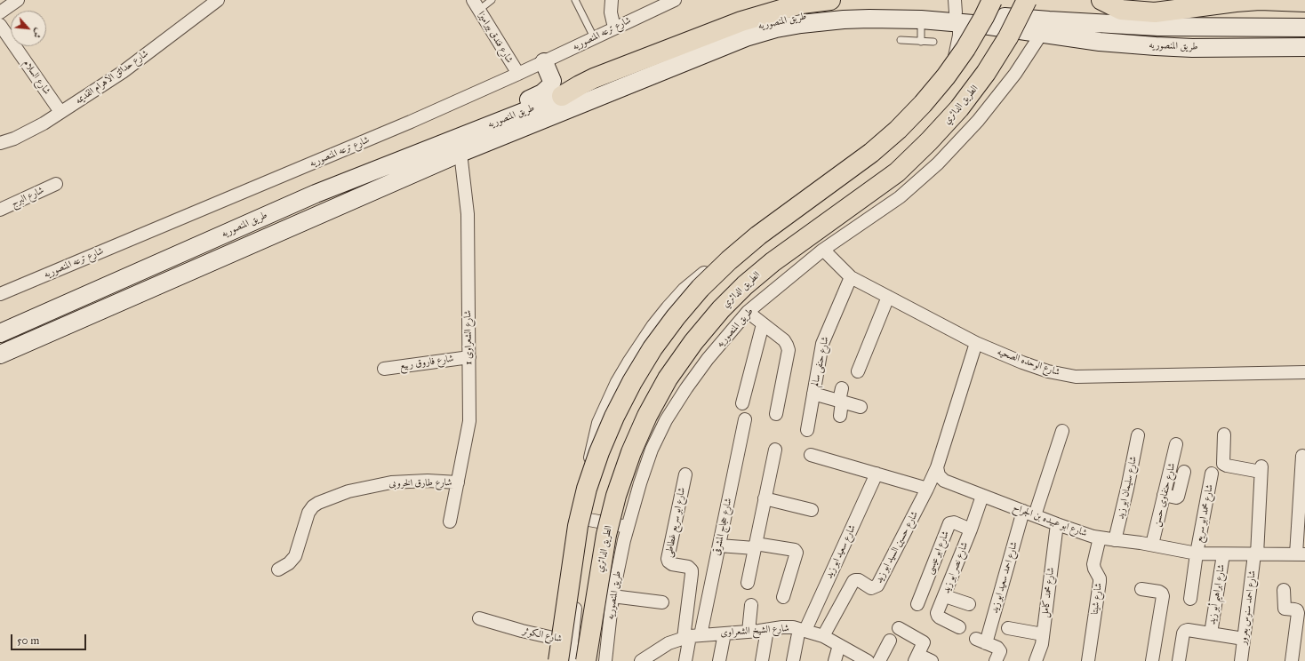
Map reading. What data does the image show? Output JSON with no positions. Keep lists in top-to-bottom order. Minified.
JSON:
{"streets":{"highway":["الطريق الدائري"],"main road":["طريق المنصوريه"],"street":["شارع ترعه المنصوريه","شارع فندق بيراميزا","شارع السلام","شارع حدائق الاهرام القديمه","شارع البرج","شارع الشعراوى 1","شارع حنفى سالم","شارع فاروق ربيع","شارع الوحده الصحيه","شارع طارق الخروبى","شارع سليمان ابو زيد","شارع حنفاوى حسن","شارع محمد ابو سريع","شارع ابو عبيده بن الجراح","شارع ابو سريع غطاطى","شارع حجاج المشرقى","شارع حسين السيد ابو زيد","شارع سعيد ابو زيد","شارع ابو عيسى","شارع نصر ابو زيد","شارع احمد سعيد ابو زيد","شارع محمد كامل","شارع ابراهيم أبو زيد","شارع شيتا","شارع احمد سنوس بعرور","شارع الشيخ الشعراوى","شارع الكوثر"]},"crossings":[["طريق المنصوريه","شارع الشعراوى 1"],["طريق المنصوريه","شارع الوحده الصحيه"],["طريق المنصوريه","شارع الكوثر"],["شارع ترعه المنصوريه","شارع فندق بيراميزا"],["شارع السلام","شارع حدائق الاهرام القديمه"],["شارع الشعراوى 1","شارع فاروق ربيع"],["شارع الشعراوى 1","شارع طارق الخروبى"],["شارع حنفى سالم","شارع الوحده الصحيه"],["شارع سليمان ابو زيد","شارع ابو عبيده بن الجراح"],["شارع حنفاوى حسن","شارع ابو عبيده بن الجراح"],["شارع محمد ابو سريع","شارع ابو عبيده بن الجراح"],["شارع ابو عبيده بن الجراح","شارع حسين السيد ابو زيد"],["شارع ابو عبيده بن الجراح","شارع نصر ابو زيد"],["شارع ابو عبيده بن الجراح","شارع احمد سعيد ابو زيد"],["شارع ابو عبيده بن الجراح","شارع محمد كامل"],["شارع ابو عبيده بن الجراح","شارع ابراهيم أبو زيد"],["شارع ابو عبيده بن الجراح","شارع شيتا"],["شارع ابو عبيده بن الجراح","شارع احمد سنوس بعرور"],["شارع ابو سريع غطاطى","شارع حجاج المشرقى"],["شارع ابو سريع غطاطى","شارع الشيخ الشعراوى"],["شارع حجاج المشرقى","شارع الشيخ الشعراوى"],["شارع حسين السيد ابو زيد","شارع الشيخ الشعراوى"],["شارع سعيد ابو زيد","شارع الشيخ الشعراوى"],["شارع ابو عيسى","شارع نصر ابو زيد"]],"scale_bar":"50 m","north":"bottom right"}
